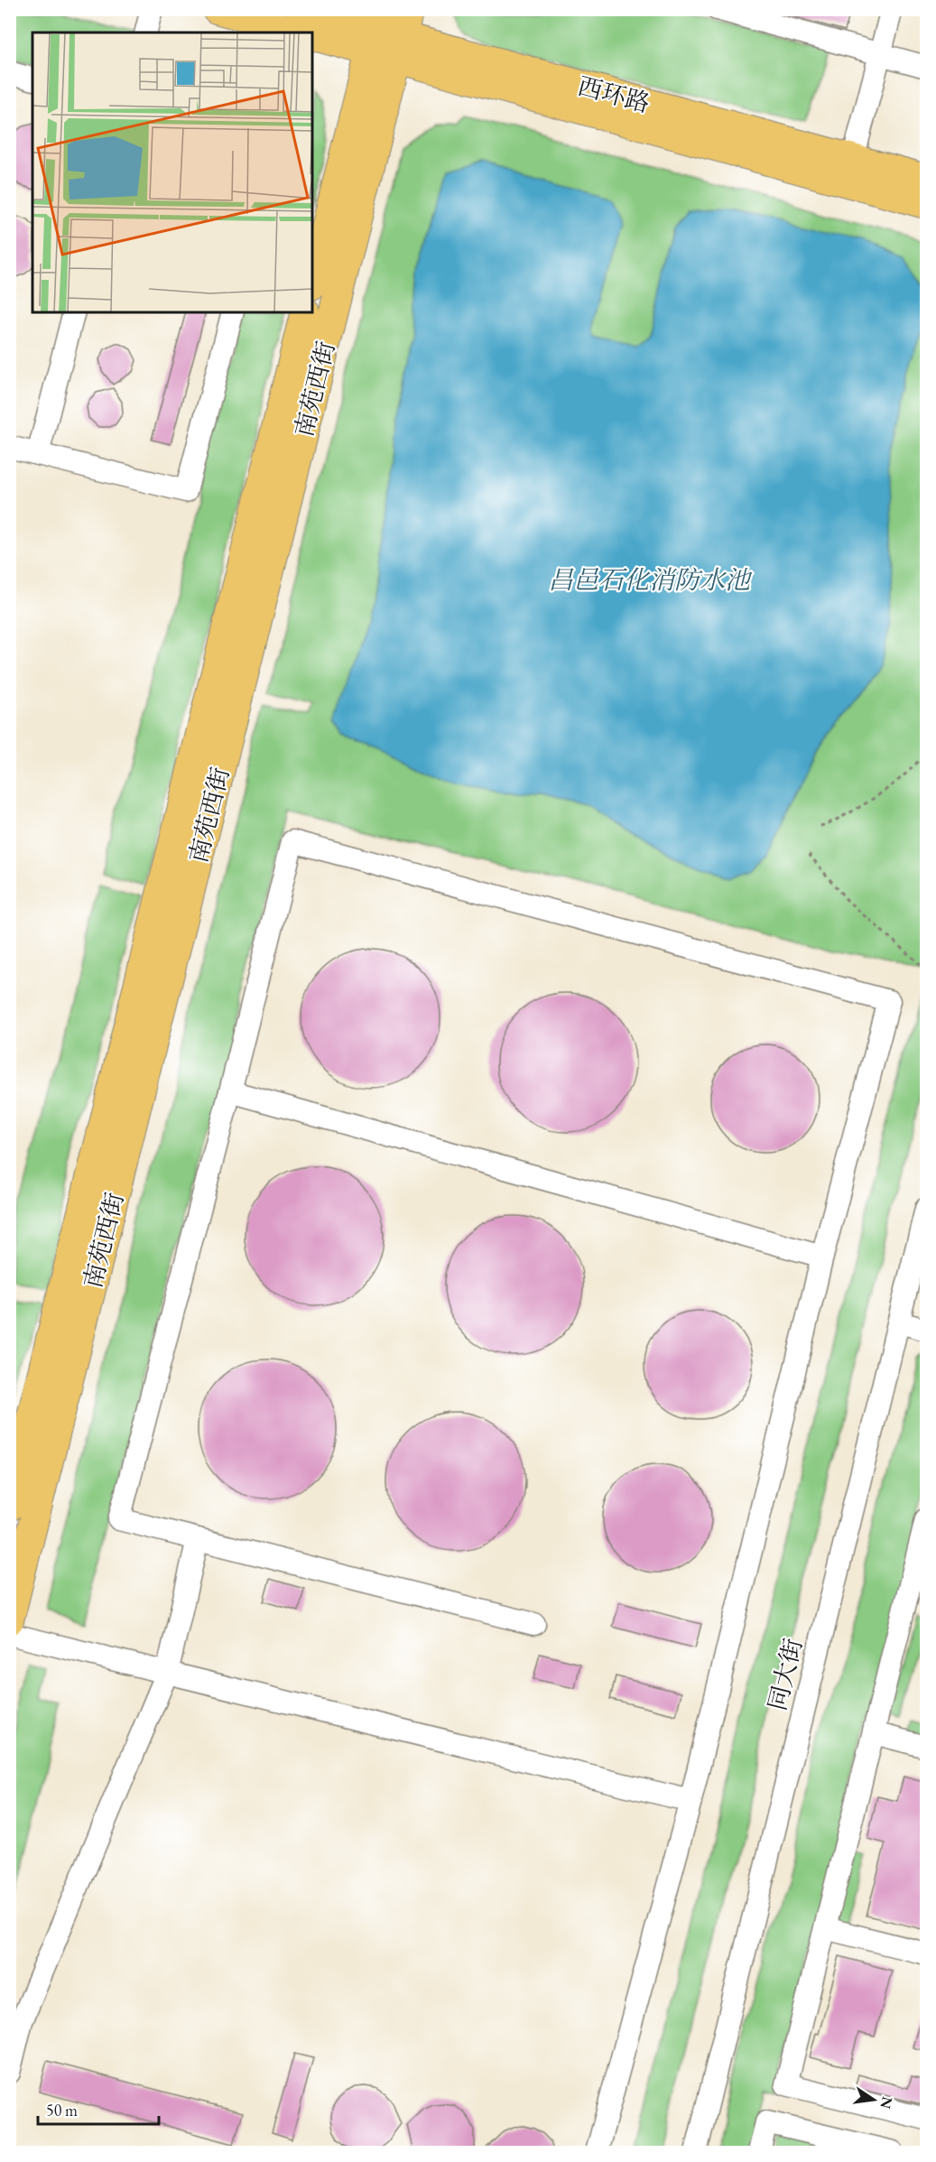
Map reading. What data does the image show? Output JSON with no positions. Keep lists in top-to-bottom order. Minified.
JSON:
{"streets":{"main road":["西环路","南苑西街"],"street":["同大街"]},"crossings":[["西环路","南苑西街"]],"water":["昌邑石化消防水池"],"scale_bar":"50 m","north":"right"}
